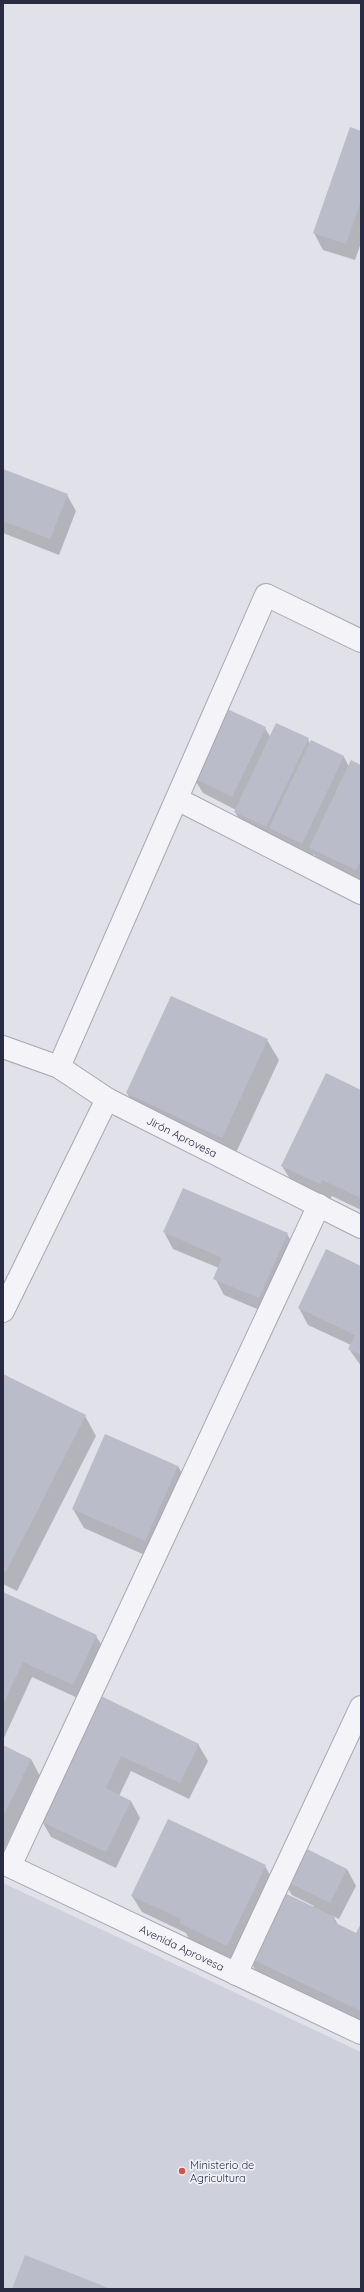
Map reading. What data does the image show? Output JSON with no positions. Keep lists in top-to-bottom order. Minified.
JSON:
{"streets":{"street":["Jirón Aprovesa","Avenida Aprovesa"]},"places":["Ministerio de Agricultura"]}
